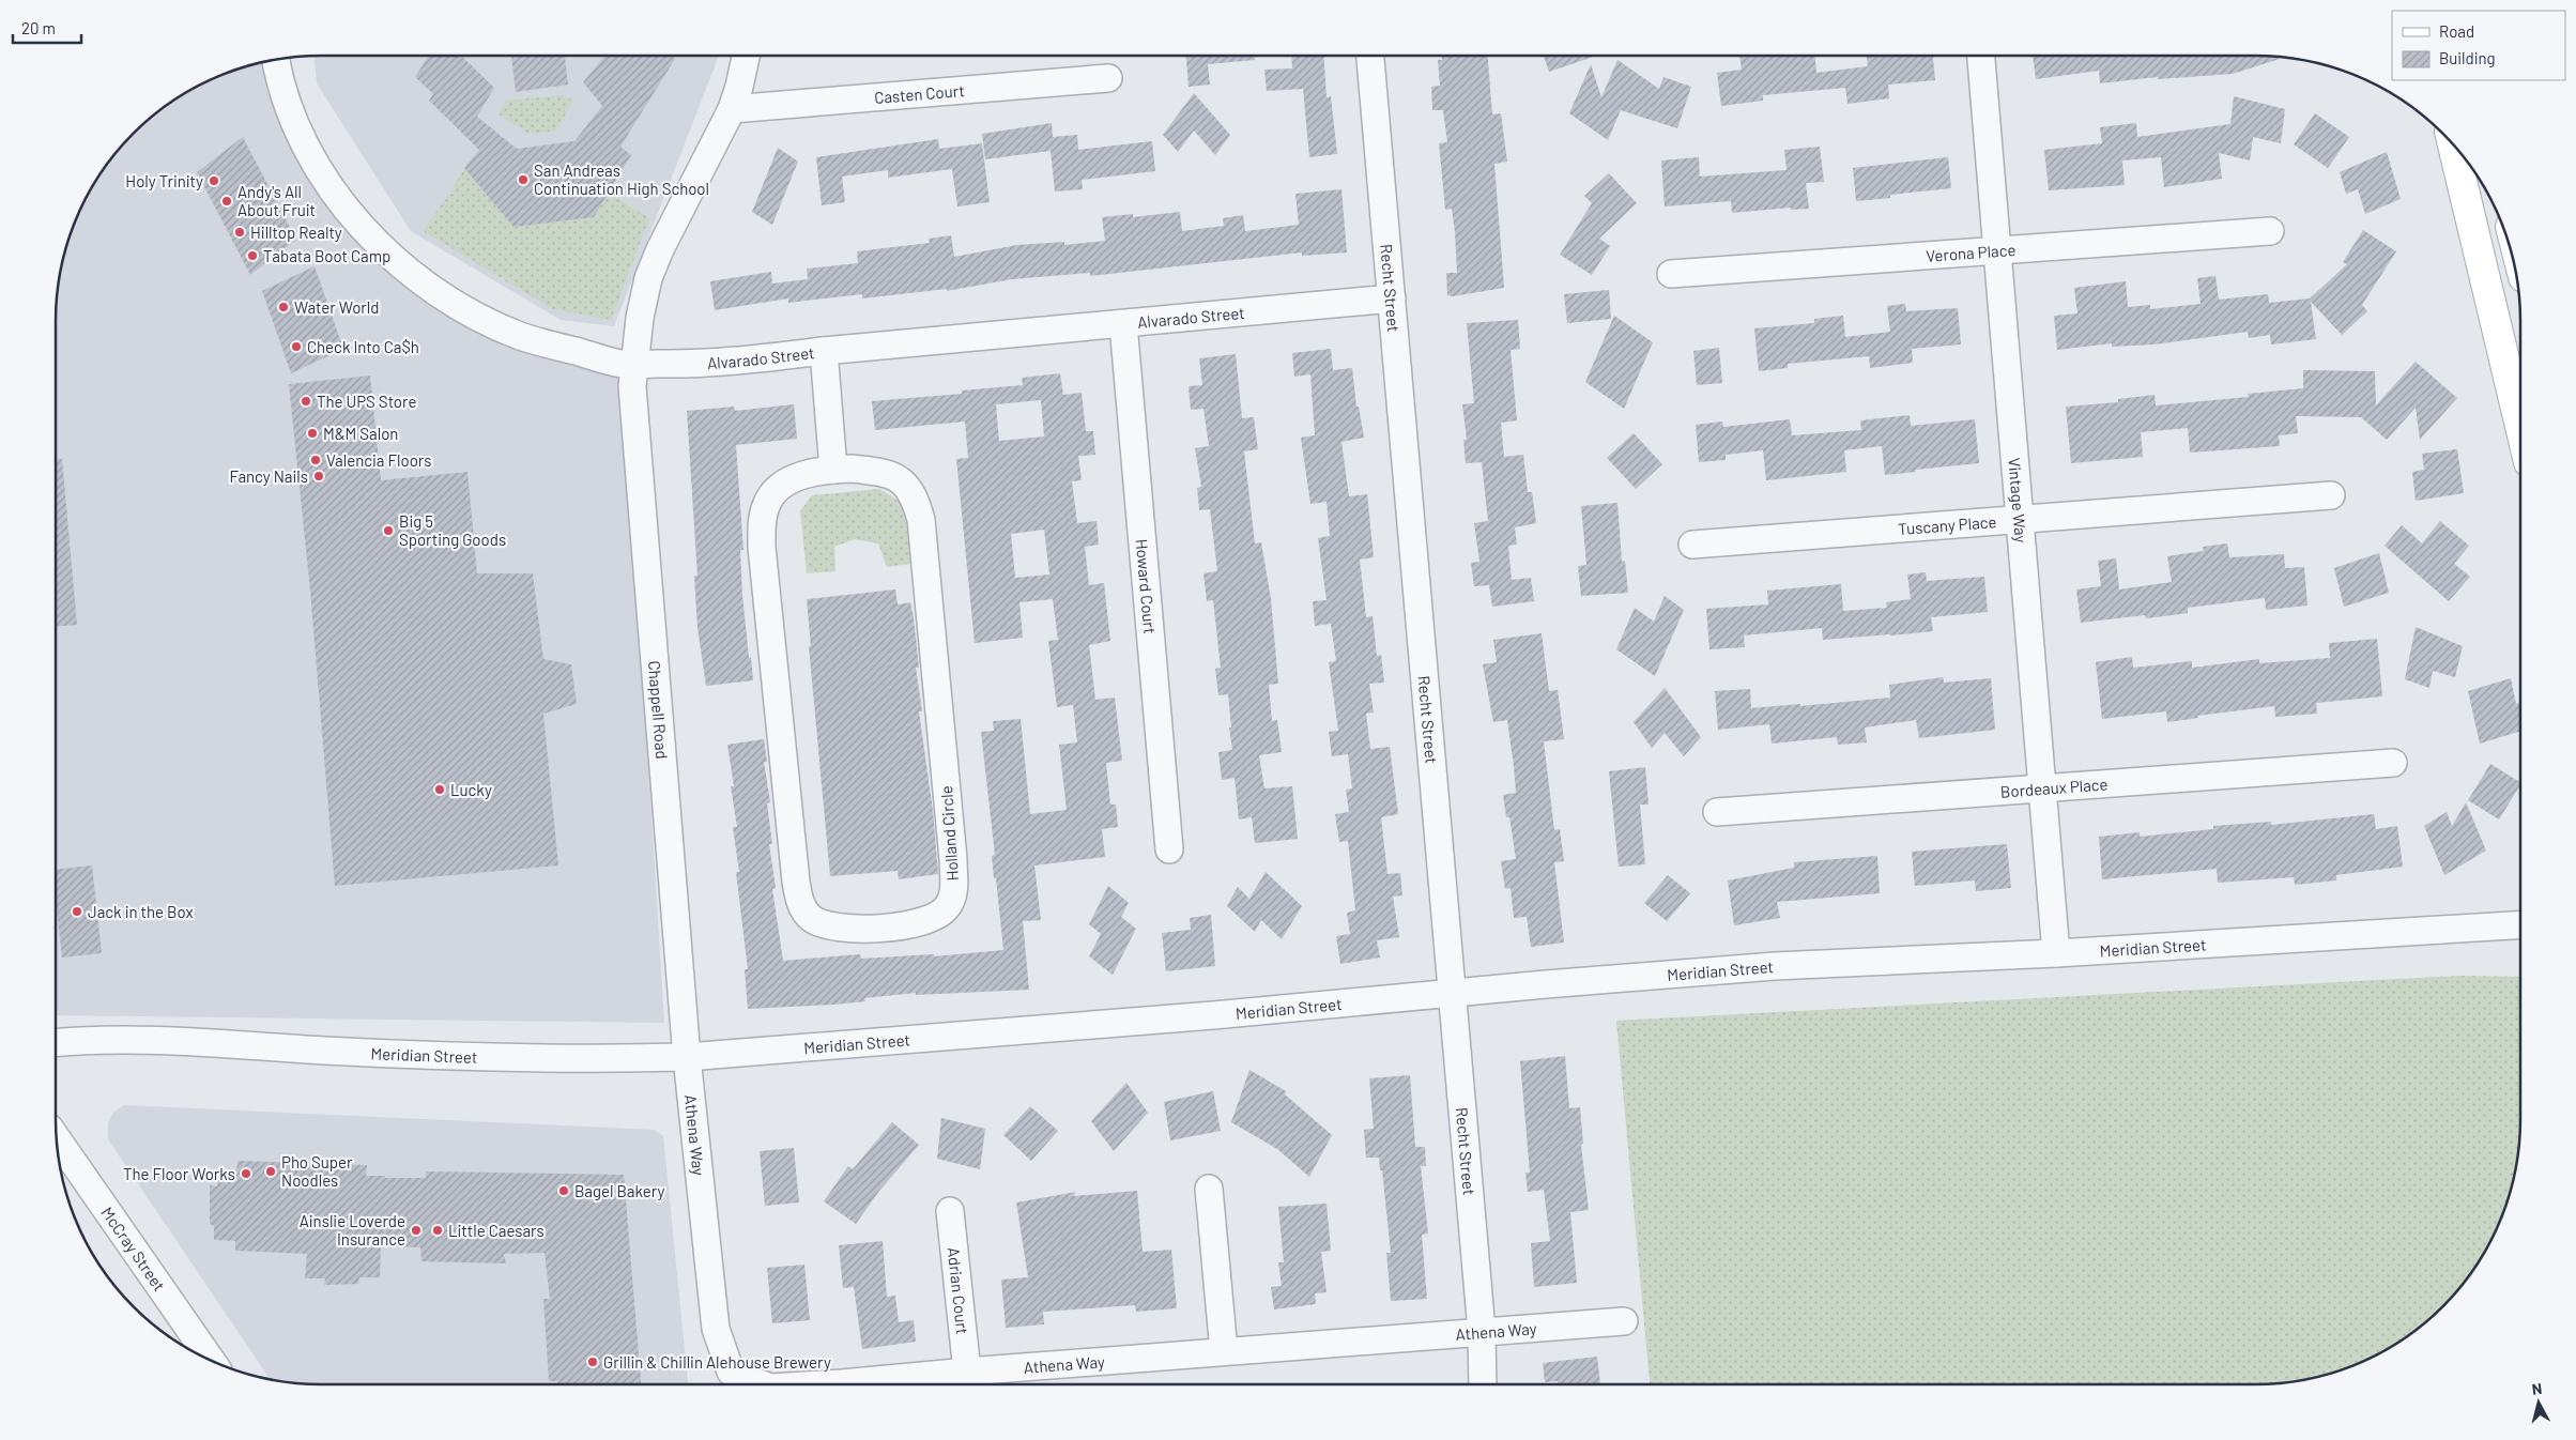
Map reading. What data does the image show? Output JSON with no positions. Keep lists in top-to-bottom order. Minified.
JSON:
{"streets":{"street":["Casten Court","Verona Place","Recht Street","Alvarado Street","Vintage Way","Tuscany Place","Howard Court","Chappell Road","Bordeaux Place","Holland Circle","Meridian Street","Athena Way","McCray Street","Adrian Court"]},"crossings":[["Casten Court","Chappell Road"],["Verona Place","Vintage Way"],["Recht Street","Alvarado Street"],["Recht Street","Meridian Street"],["Recht Street","Athena Way"],["Alvarado Street","Howard Court"],["Alvarado Street","Chappell Road"],["Vintage Way","Tuscany Place"],["Vintage Way","Bordeaux Place"],["Vintage Way","Meridian Street"],["Chappell Road","Meridian Street"],["Chappell Road","Athena Way"],["Meridian Street","Athena Way"],["Athena Way","Adrian Court"]],"places":["San Andreas Continuation High School","Holy Trinity","Andy's All About Fruit","Hilltop Realty","Tabata Boot Camp","Water World","Check Into Ca$h","The UPS Store","M&M Salon","Valencia Floors","Fancy Nails","Big 5 Sporting Goods","Lucky","Jack in the Box","Pho Super Noodles","The Floor Works","Bagel Bakery","Ainslie Loverde Insurance","Little Caesars","Grillin & Chillin Alehouse Brewery"],"legend":["Road","Building"],"scale_bar":"20 m","north":"top"}
